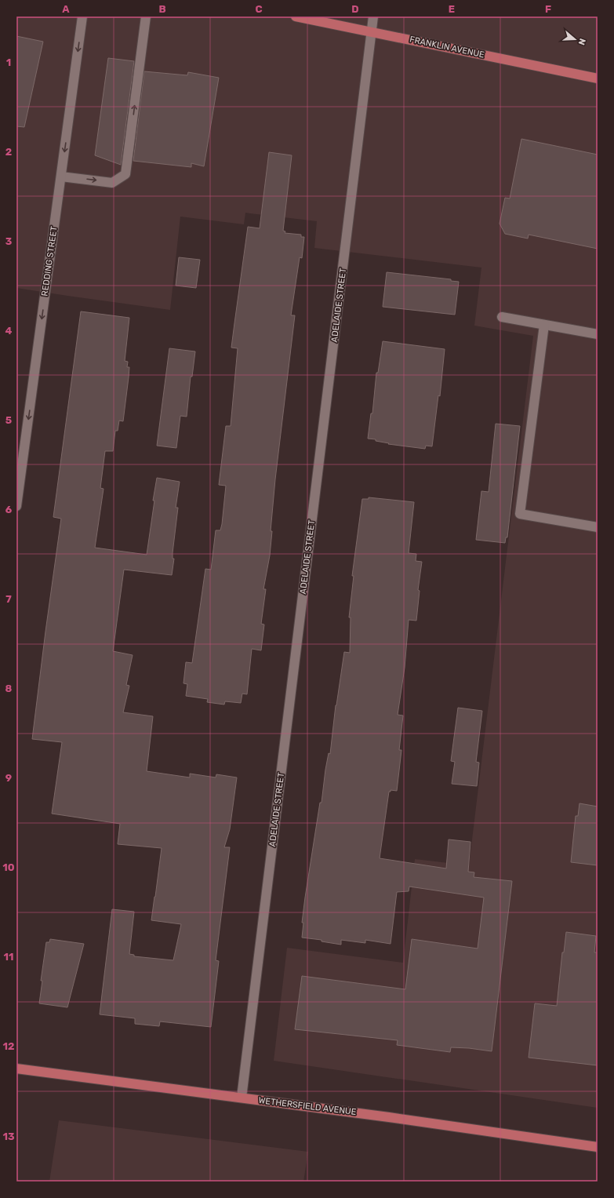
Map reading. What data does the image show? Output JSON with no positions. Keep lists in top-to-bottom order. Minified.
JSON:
{"streets":{"main road":["FRANKLIN AVENUE","WETHERSFIELD AVENUE"],"street":["REDDING STREET","ADELAIDE STREET"]},"crossings":[["FRANKLIN AVENUE","ADELAIDE STREET"],["ADELAIDE STREET","WETHERSFIELD AVENUE"]],"one_way":["REDDING STREET"],"north":"right","grid":{"columns":["A","B","C","D","E","F"],"rows":["1","2","3","4","5","6","7","8","9","10","11","12","13"]}}
